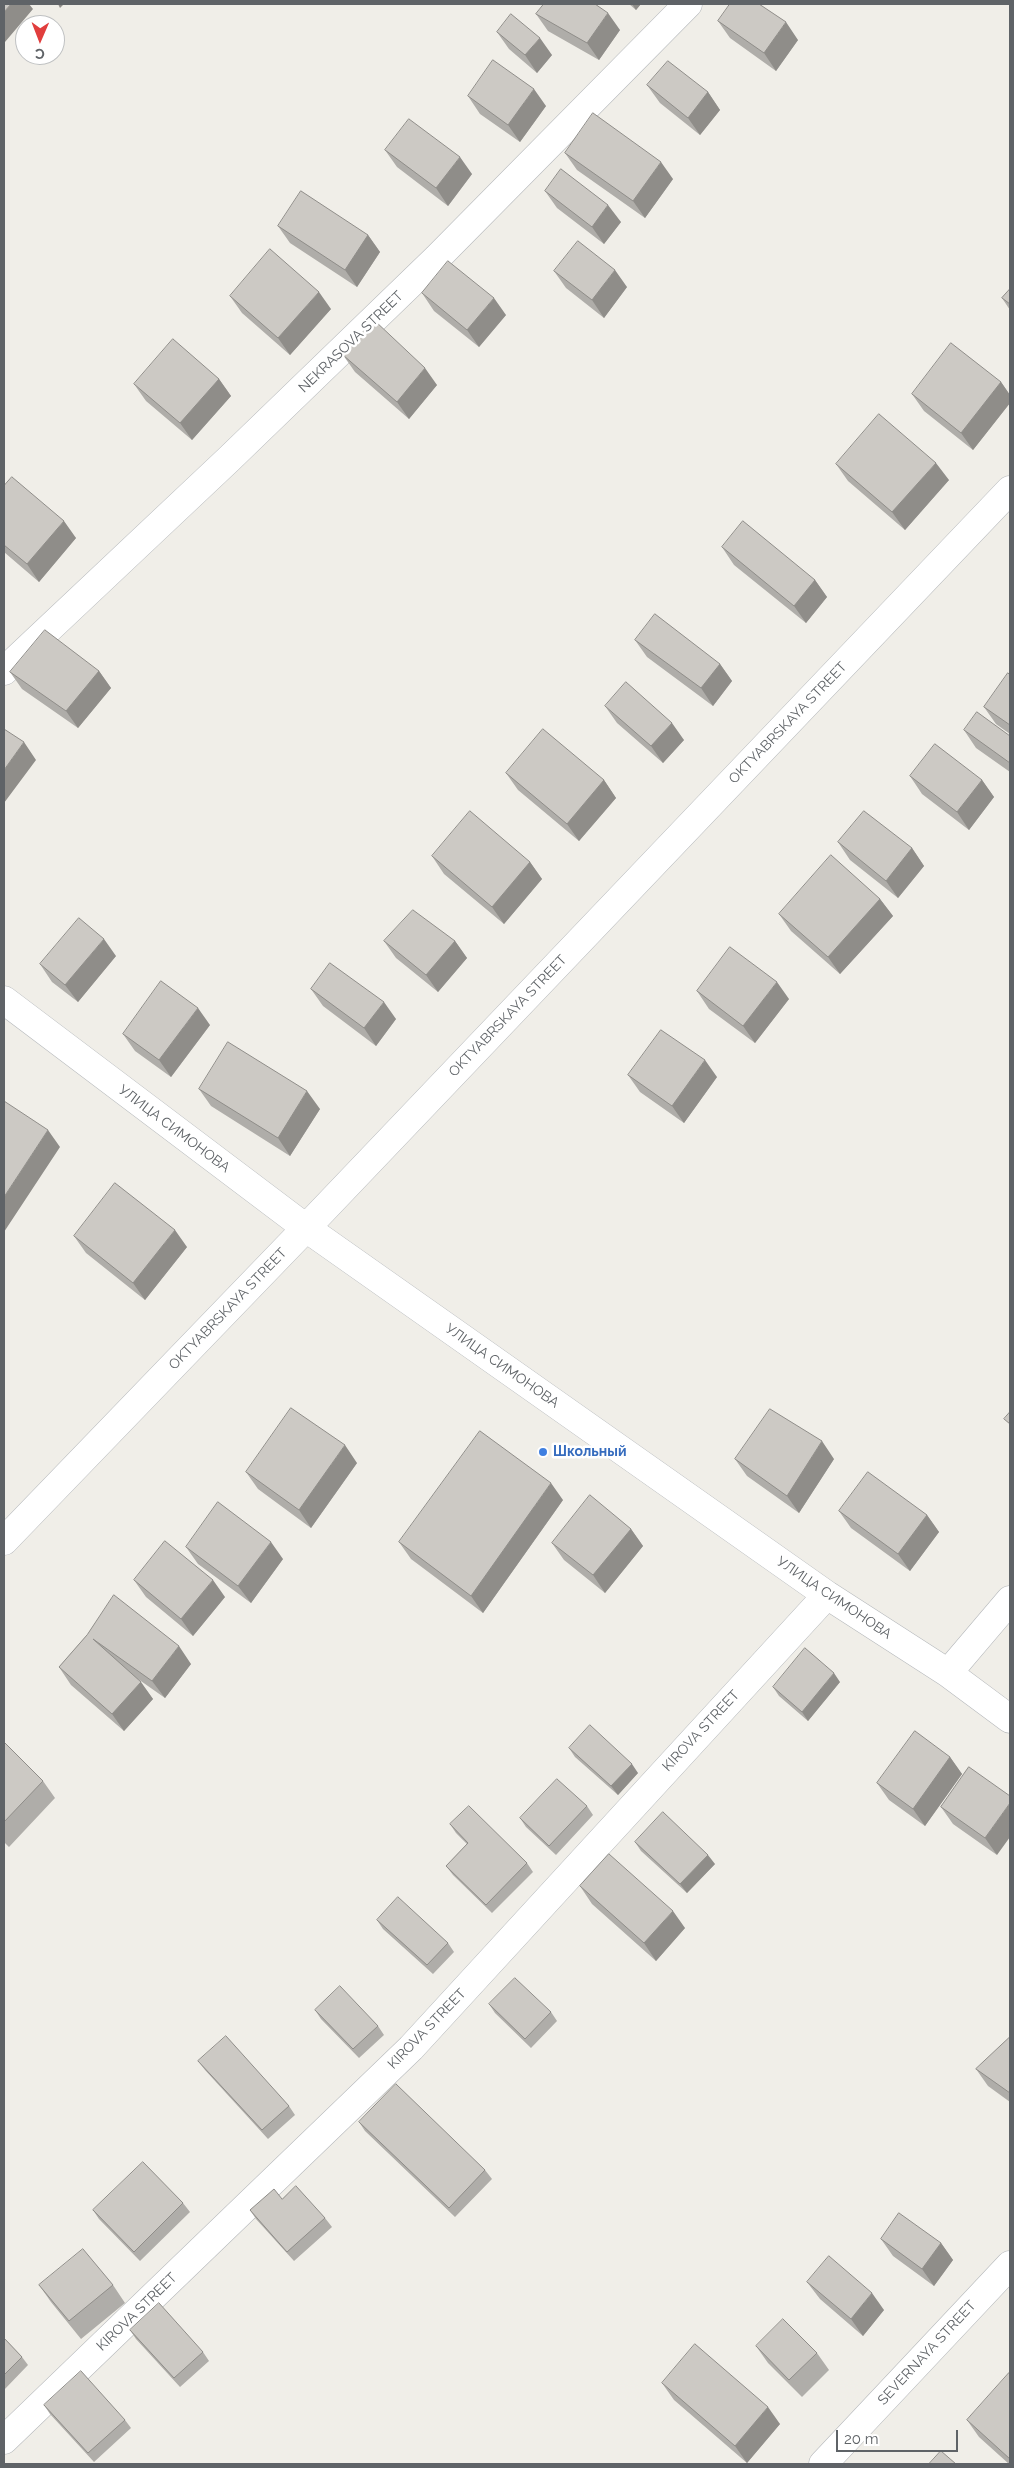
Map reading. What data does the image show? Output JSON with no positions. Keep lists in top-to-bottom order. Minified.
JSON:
{"streets":{"street":["NEKRASOVA STREET","OKTYABRSKAYA STREET","УЛИЦА СИМОНОВА","KIROVA STREET","SEVERNAYA STREET"]},"crossings":[["OKTYABRSKAYA STREET","УЛИЦА СИМОНОВА"],["УЛИЦА СИМОНОВА","KIROVA STREET"]],"places":["Школьный"],"scale_bar":"20 m","north":"bottom"}
